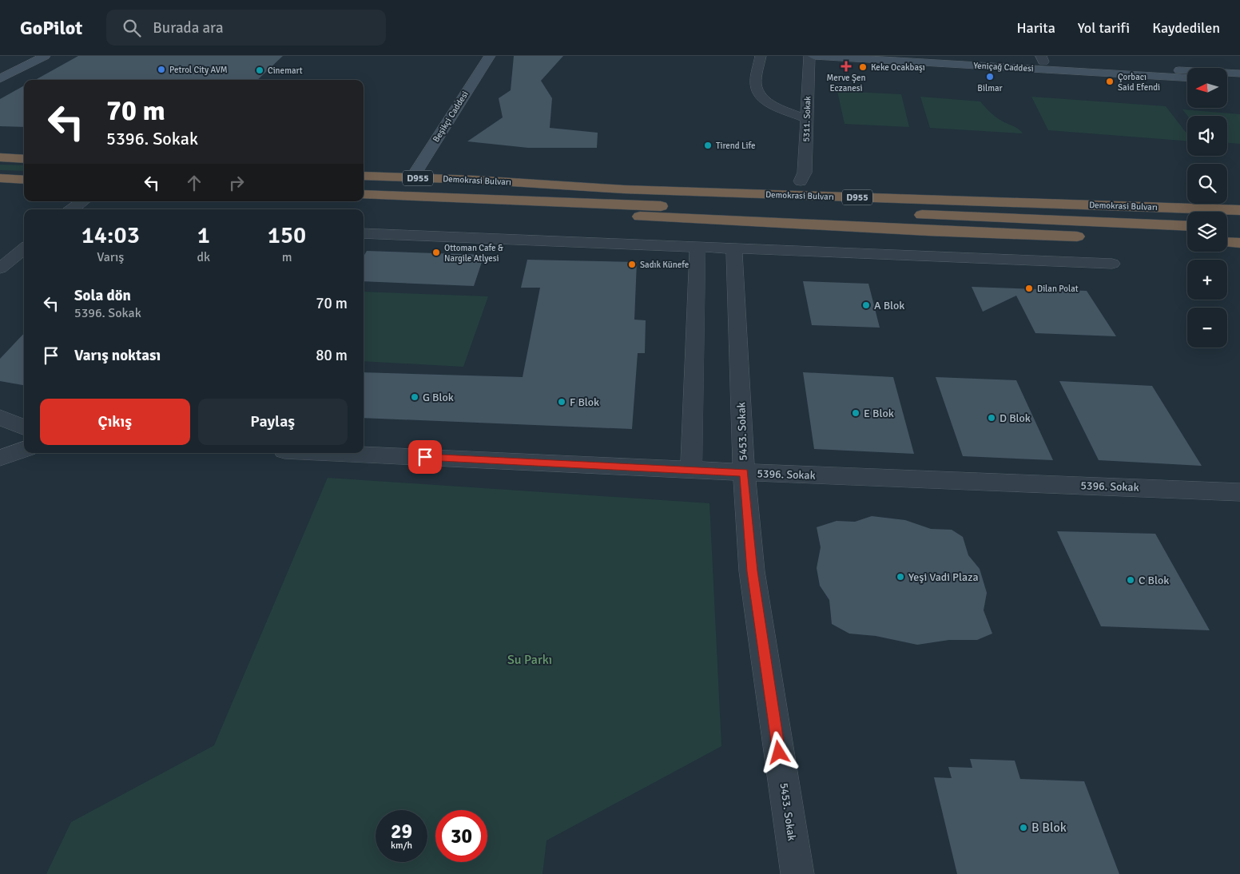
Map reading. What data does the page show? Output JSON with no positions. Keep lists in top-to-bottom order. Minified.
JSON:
{"streets":{"highway":["D955","Demokrasi Bulvarı"],"street":["Yeniçağ Caddesi","Beşikçi Caddesi","5311. Sokak","5453. Sokak","5396. Sokak"]},"crossings":[["Beşikçi Caddesi","Demokrasi Bulvarı"],["5453. Sokak","5396. Sokak"]],"parks":["Su Parkı"],"places":{"health":["Merve Şen Eczanesi"],"other":["Keke Ocakbaşı","Petrol City AVM","Cinemart","Bilmar","Çorbacı Said Efendi","Tirend Life","Ottoman Cafe & Nargile Atlyesi","Sadık Künefe","Dilan Polat","A Blok","G Blok","F Blok","E Blok","D Blok","Yeşi Vadi Plaza","C Blok","B Blok"]},"north":"left","page":{"header":"GoPilot","search":"Burada ara","nav":["Harita","Yol tarifi","Kaydedilen"],"map_buttons":["+","−"],"turn":["70 m","5396. Sokak"],"eta":["14:03","Varış","1","dk","150","m"],"list":[{"name":"Sola dön","note":"5396. Sokak","value":"70 m"},{"name":"Varış noktası","value":"80 m"}],"buttons":["Çıkış","Paylaş"],"speed":"29 km/h","limit":"30"}}
